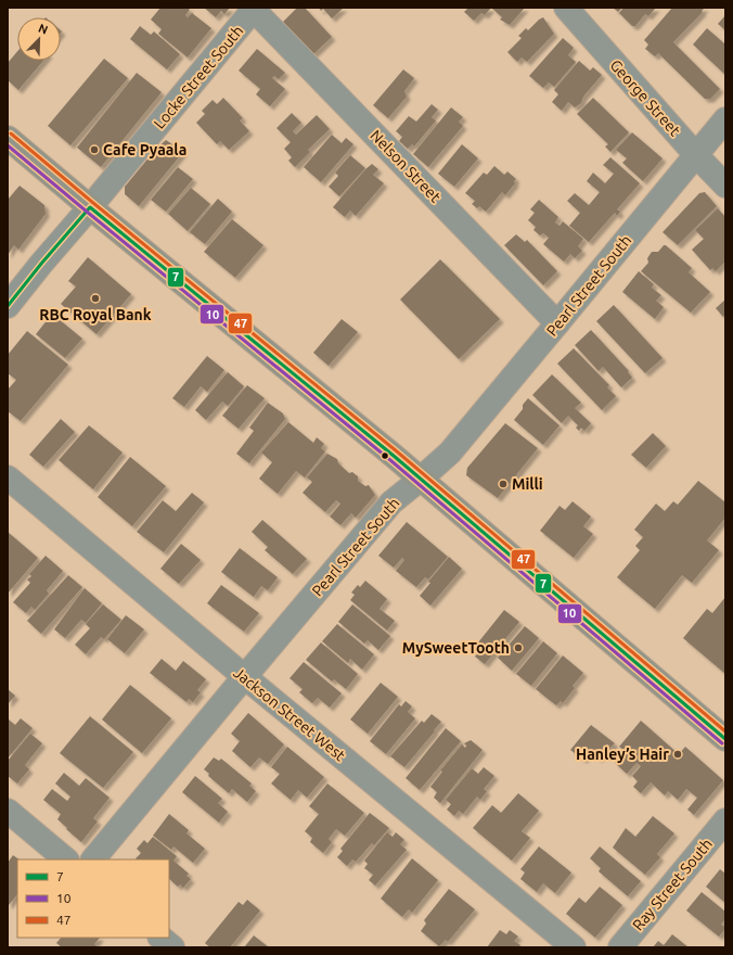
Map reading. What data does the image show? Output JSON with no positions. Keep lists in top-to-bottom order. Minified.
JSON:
{"streets":{"street":["Locke Street South","George Street","Nelson Street","Pearl Street South","Jackson Street West","Ray Street South"]},"crossings":[["Locke Street South","Nelson Street"],["George Street","Pearl Street South"],["Nelson Street","Pearl Street South"],["Pearl Street South","Jackson Street West"]],"places":["Cafe Pyaala","RBC Royal Bank","Milli","MySweetTooth","Hanley’s Hair"],"lines":["transit line 47","transit line 10","transit line 7"],"legend":["7","10","47"],"north":"top right"}
